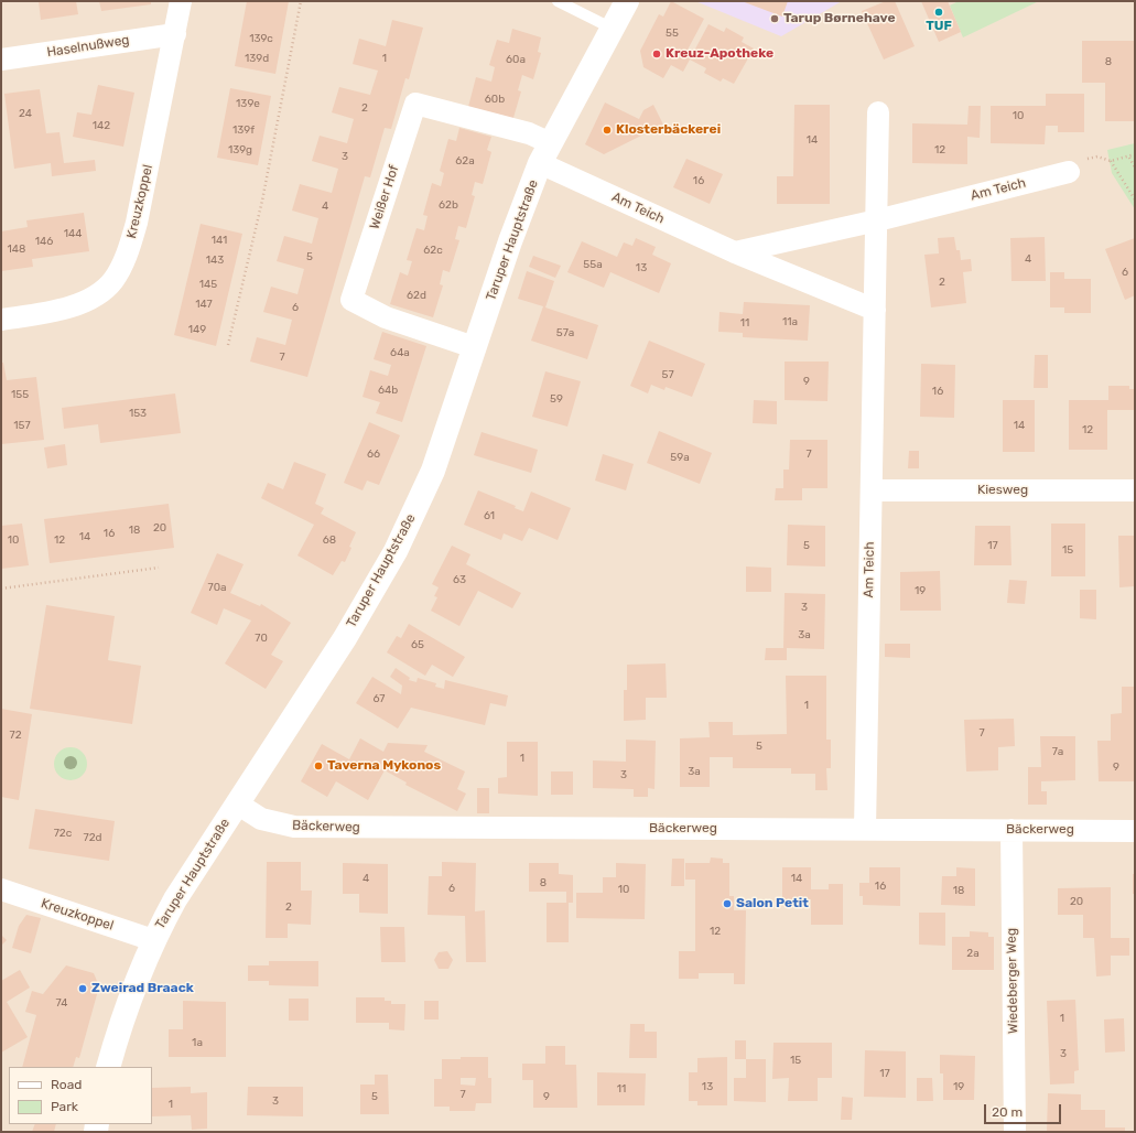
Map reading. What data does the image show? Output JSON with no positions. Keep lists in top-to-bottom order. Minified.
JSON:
{"streets":{"street":["Haselnußweg","Am Teich","Weißer Hof","Kreuzkoppel","Taruper Hauptstraße","Kiesweg","Bäckerweg","Wiedeberger Weg"]},"crossings":[["Haselnußweg","Kreuzkoppel"],["Am Teich","Weißer Hof"],["Am Teich","Taruper Hauptstraße"],["Am Teich","Kiesweg"],["Am Teich","Bäckerweg"],["Weißer Hof","Taruper Hauptstraße"],["Kreuzkoppel","Taruper Hauptstraße"],["Taruper Hauptstraße","Bäckerweg"],["Bäckerweg","Wiedeberger Weg"]],"places":["TUF","Tarup Børnehave","Kreuz-Apotheke","Klosterbäckerei","Taverna Mykonos","Salon Petit","Zweirad Braack"],"house_numbers":["55","139c","139d","1","60a","8","60b","139e","2","24","10","142","139f","14","139g","12","3","62a","16","62b","4","144","141","146","148","62c","5","4","143","55a","13","6","2","145","62d","147","6","11a","11","149","57a","64a","7","57","9","64b","16","155","59","153","157","14","12","66","7","59a","61","20","18","16","14","10","12","68","5","17","15","63","70a","19","3","3a","70","65","67","1","7","72","5","7a","1","9","3a","3","72c","72d","4","14","8","16","6","10","18","20","2","12","2a","74","1","1a","3","15","17","13","19","11","7","5","9","3","1"],"legend":["Road","Park"],"scale_bar":"20 m"}
